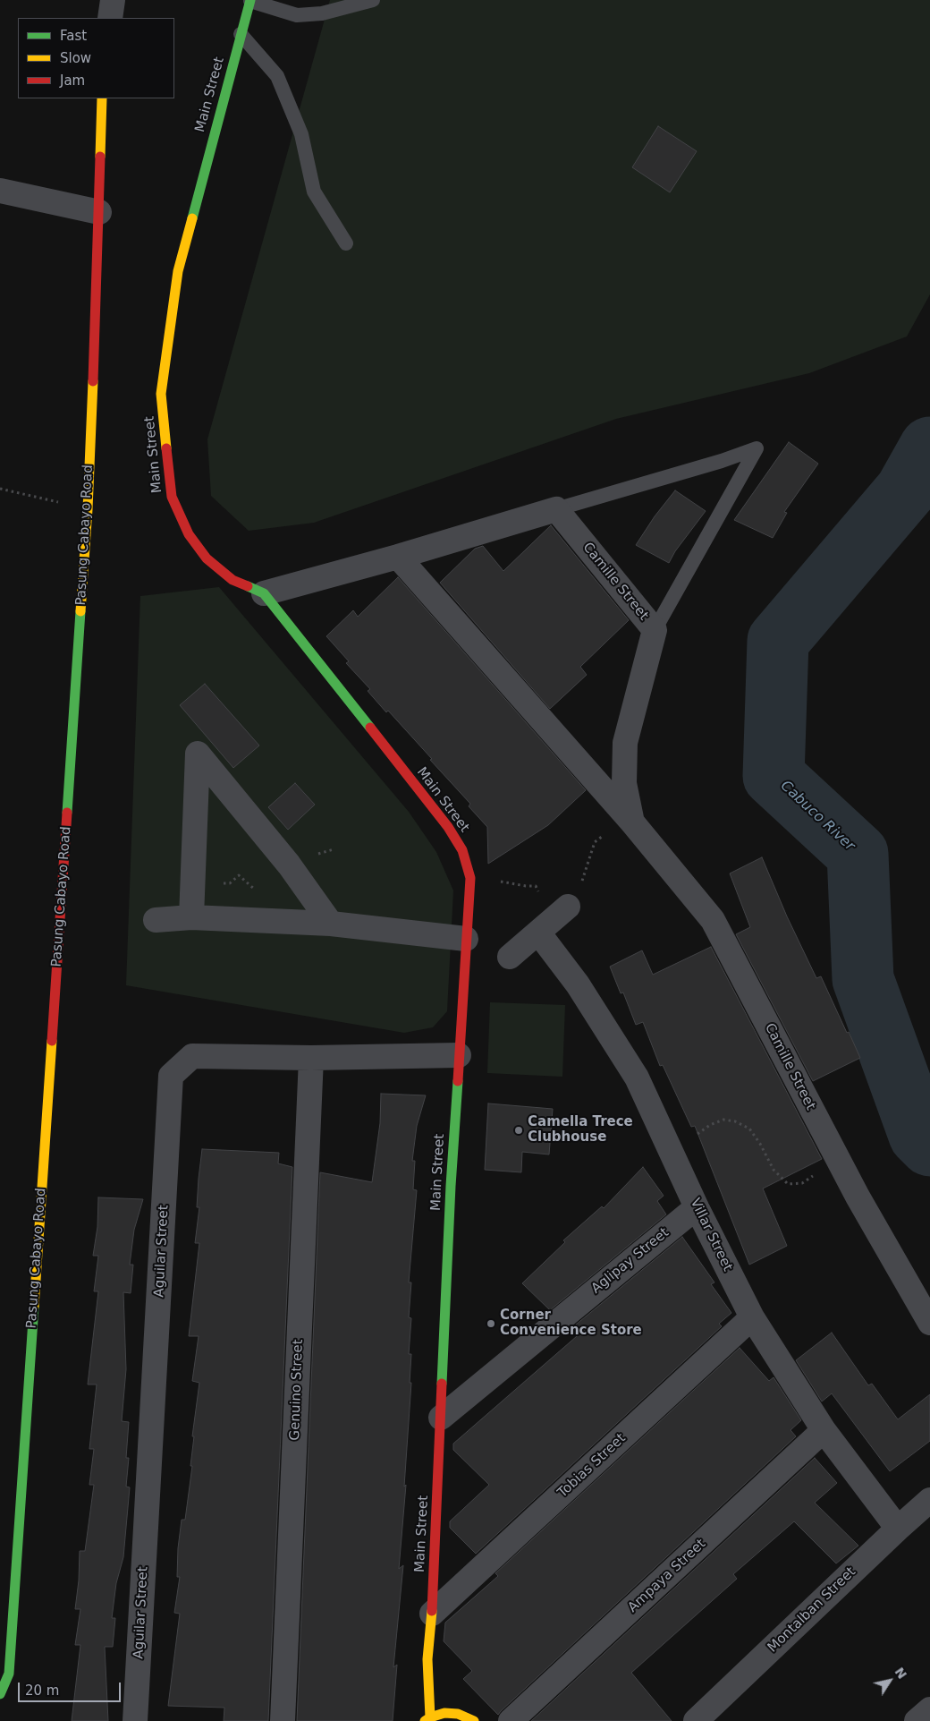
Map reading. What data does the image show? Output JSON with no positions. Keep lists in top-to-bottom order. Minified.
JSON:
{"streets":{"street":["Main Street","Pasung Cabayo Road","Camille Street","Villar Street","Aguilar Street","Aglipay Street","Genuino Street","Tobias Street","Ampaya Street","Montalban Street"]},"crossings":[["Main Street","Aguilar Street"],["Main Street","Aglipay Street"],["Main Street","Tobias Street"],["Villar Street","Aglipay Street"],["Villar Street","Tobias Street"],["Villar Street","Ampaya Street"],["Villar Street","Montalban Street"],["Aguilar Street","Genuino Street"]],"water":["Cabuco River"],"places":["Camella Trece Clubhouse","Corner Convenience Store"],"legend":["Fast","Slow","Jam"],"scale_bar":"20 m","north":"top right"}
